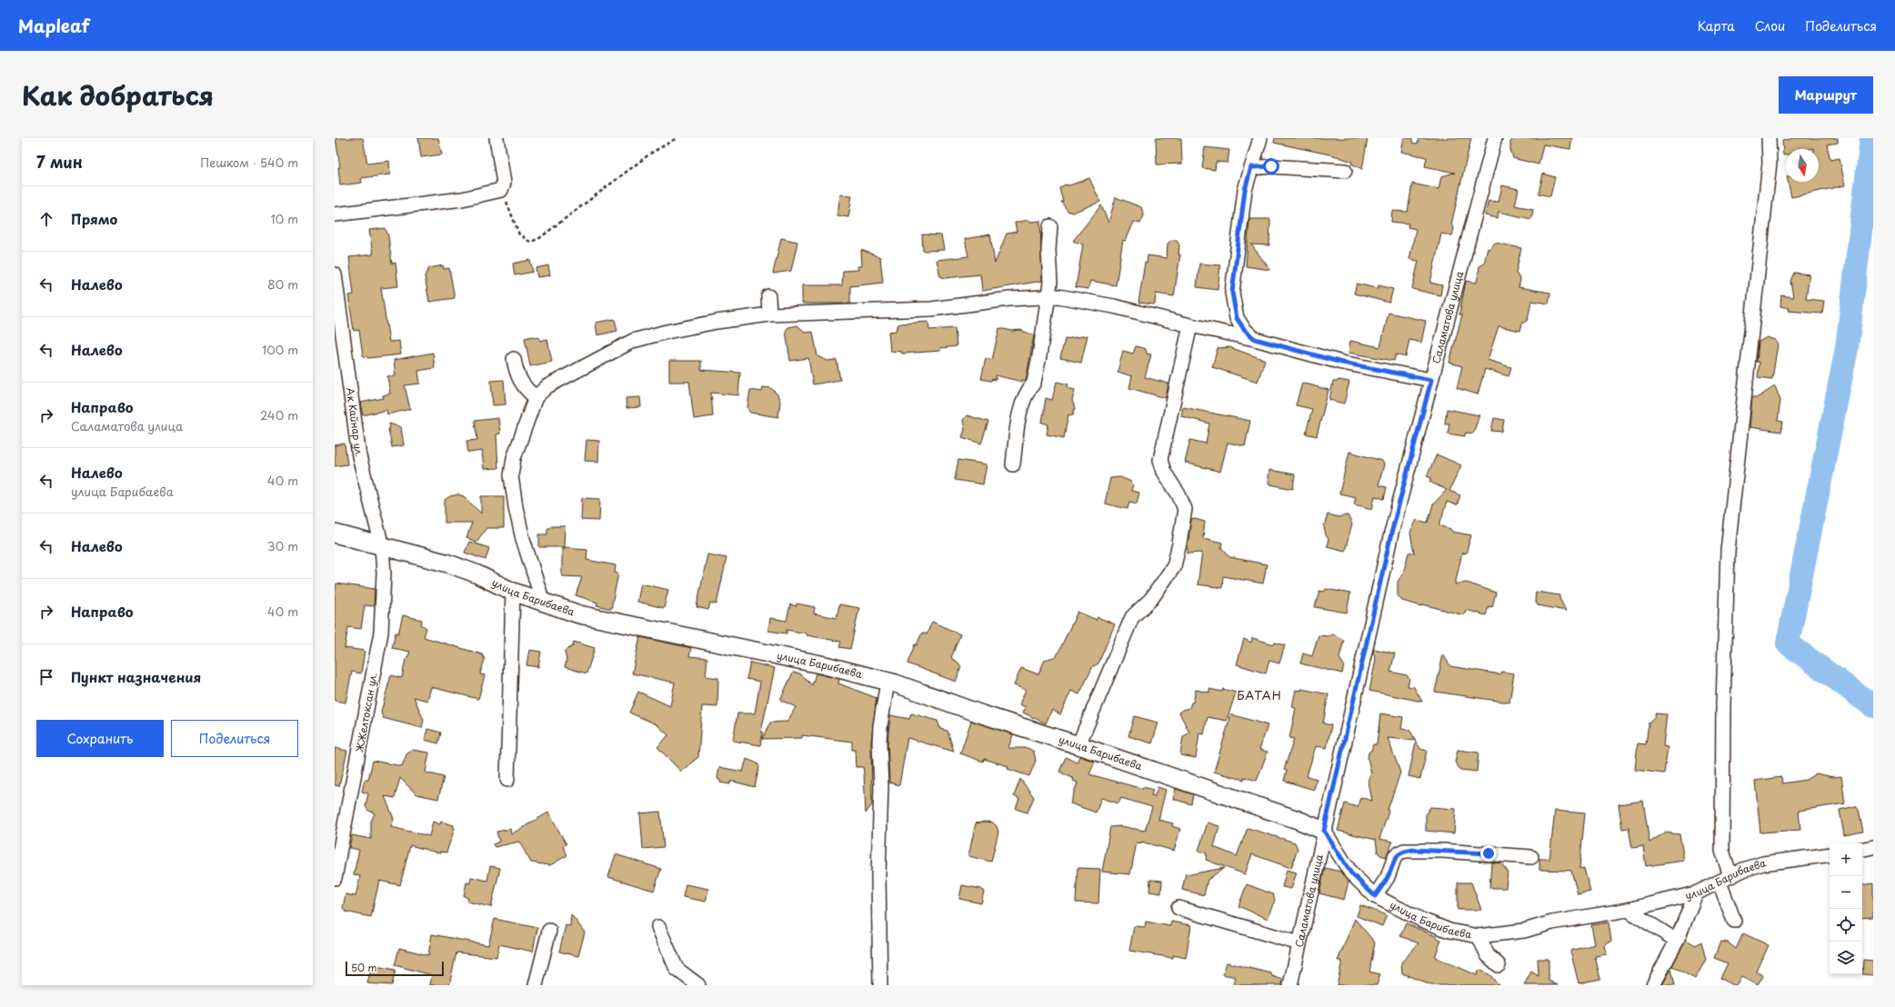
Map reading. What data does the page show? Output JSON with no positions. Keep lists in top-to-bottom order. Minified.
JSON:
{"streets":{"street":["Саламатова улица","Ак Кайнар ул.","улица Барибаева","ЖЖелтоксан ул."]},"crossings":[["Саламатова улица","улица Барибаева"],["Ак Кайнар ул.","улица Барибаева"],["Ак Кайнар ул.","ЖЖелтоксан ул."],["улица Барибаева","ЖЖелтоксан ул."]],"districts":["БАТАН"],"scale_bar":"50 m","north":"bottom","page":{"header":"Mapleaf","nav":["Карта","Слои","Поделиться"],"title":"Как добраться","buttons":["Маршрут",["Сохранить","Поделиться"]],"heading":["7 мин","Пешком · 540 m"],"list":[["Прямо","10 m"],["Налево","80 m"],["Налево","100 m"],["Направо","Саламатова улица","240 m"],["Налево","улица Барибаева","40 m"],["Налево","30 m"],["Направо","40 m"],"Пункт назначения"],"map_buttons":["+","−"],"scale":"50 m"}}
